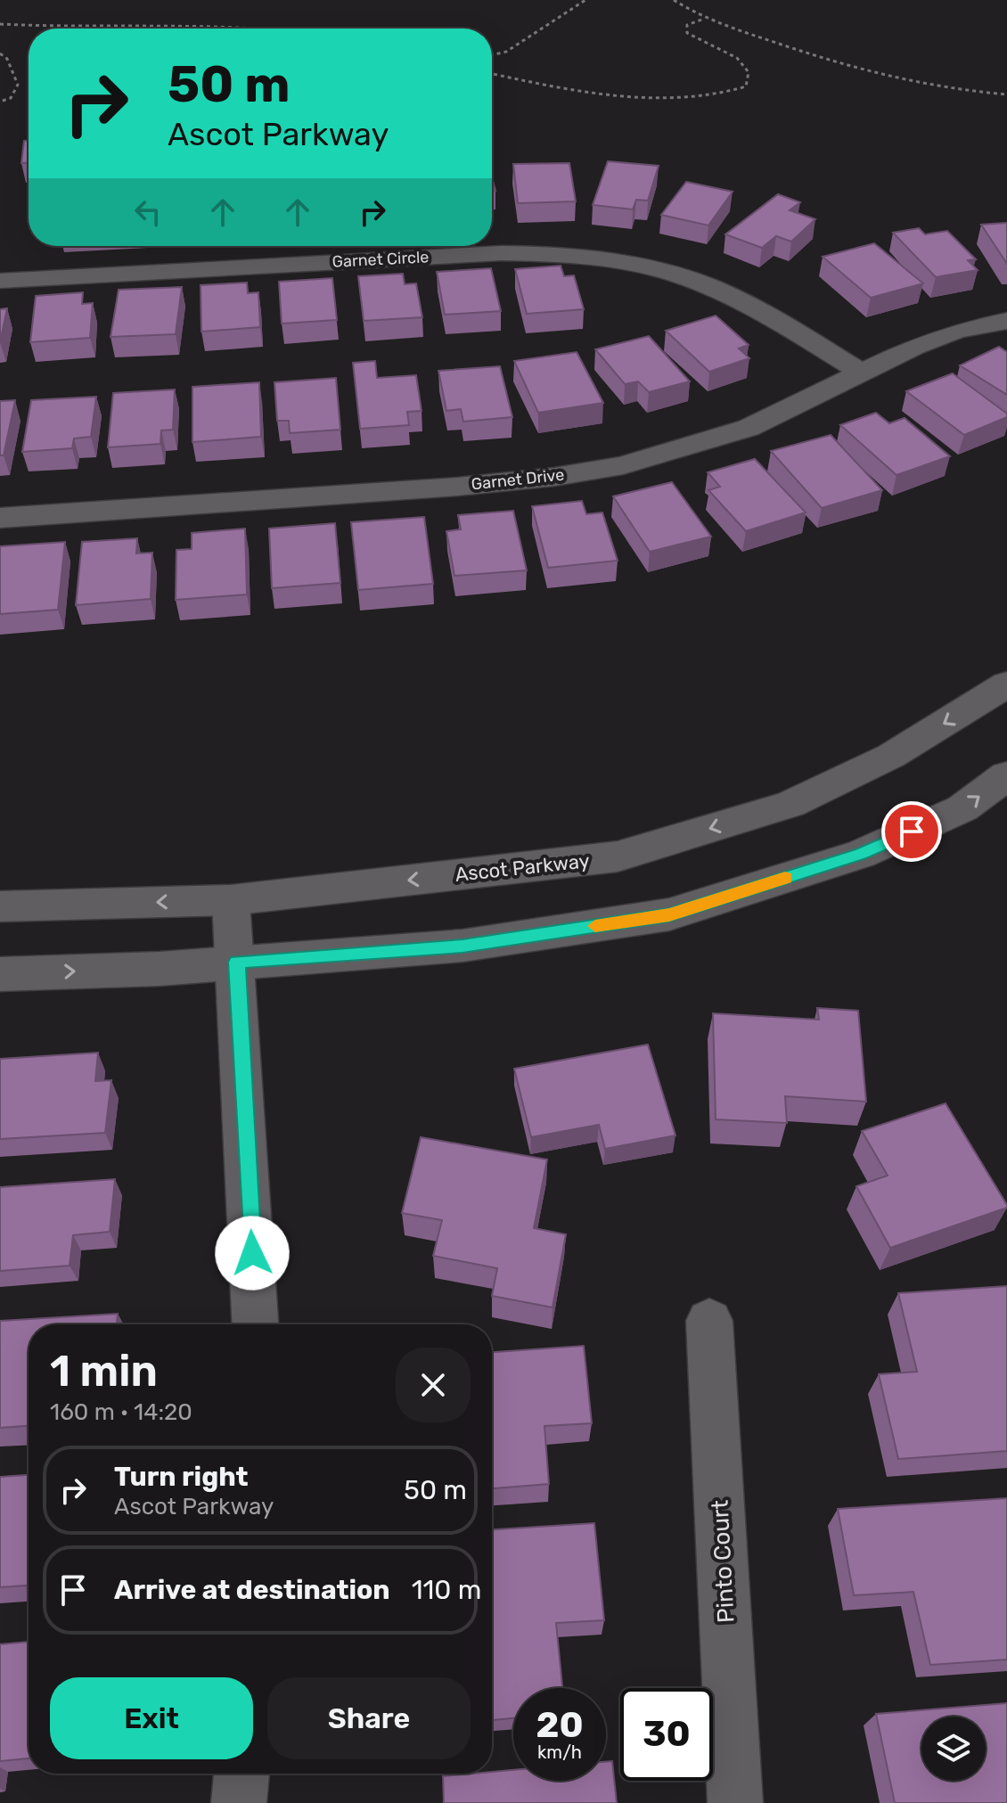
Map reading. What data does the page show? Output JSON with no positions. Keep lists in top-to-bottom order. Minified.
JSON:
{"streets":{"main road":["Ascot Parkway"],"street":["Garnet Circle","Garnet Drive","Pinto Court"]},"crossings":[["Garnet Circle","Garnet Drive"]],"page":{"turn":["50 m","Ascot Parkway"],"heading":["1 min","160 m · 14:20"],"list":[{"name":"Turn right","note":"Ascot Parkway","value":"50 m"},{"name":"Arrive at destination","value":"110 m"}],"buttons":["Exit","Share"],"speed":"20 km/h","limit":"30"}}
